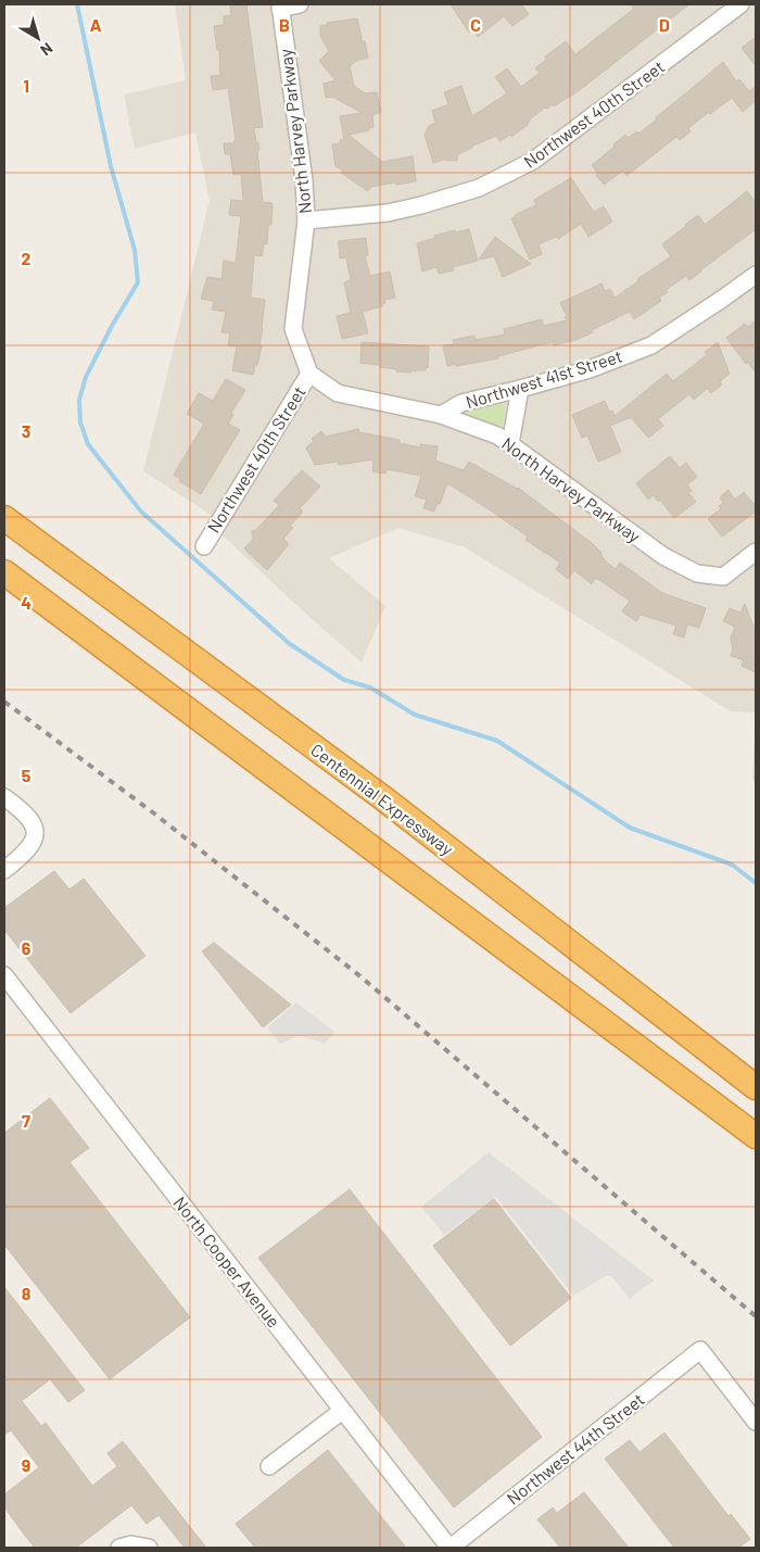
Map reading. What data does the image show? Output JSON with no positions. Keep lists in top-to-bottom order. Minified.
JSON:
{"streets":{"highway":["Centennial Expressway"],"street":["Northwest 40th Street","North Harvey Parkway","Northwest 41st Street","North Cooper Avenue","Northwest 44th Street"]},"crossings":[["Northwest 40th Street","North Harvey Parkway"],["North Harvey Parkway","Northwest 41st Street"],["North Cooper Avenue","Northwest 44th Street"]],"north":"bottom right","grid":{"columns":["A","B","C","D"],"rows":["1","2","3","4","5","6","7","8","9"]}}
